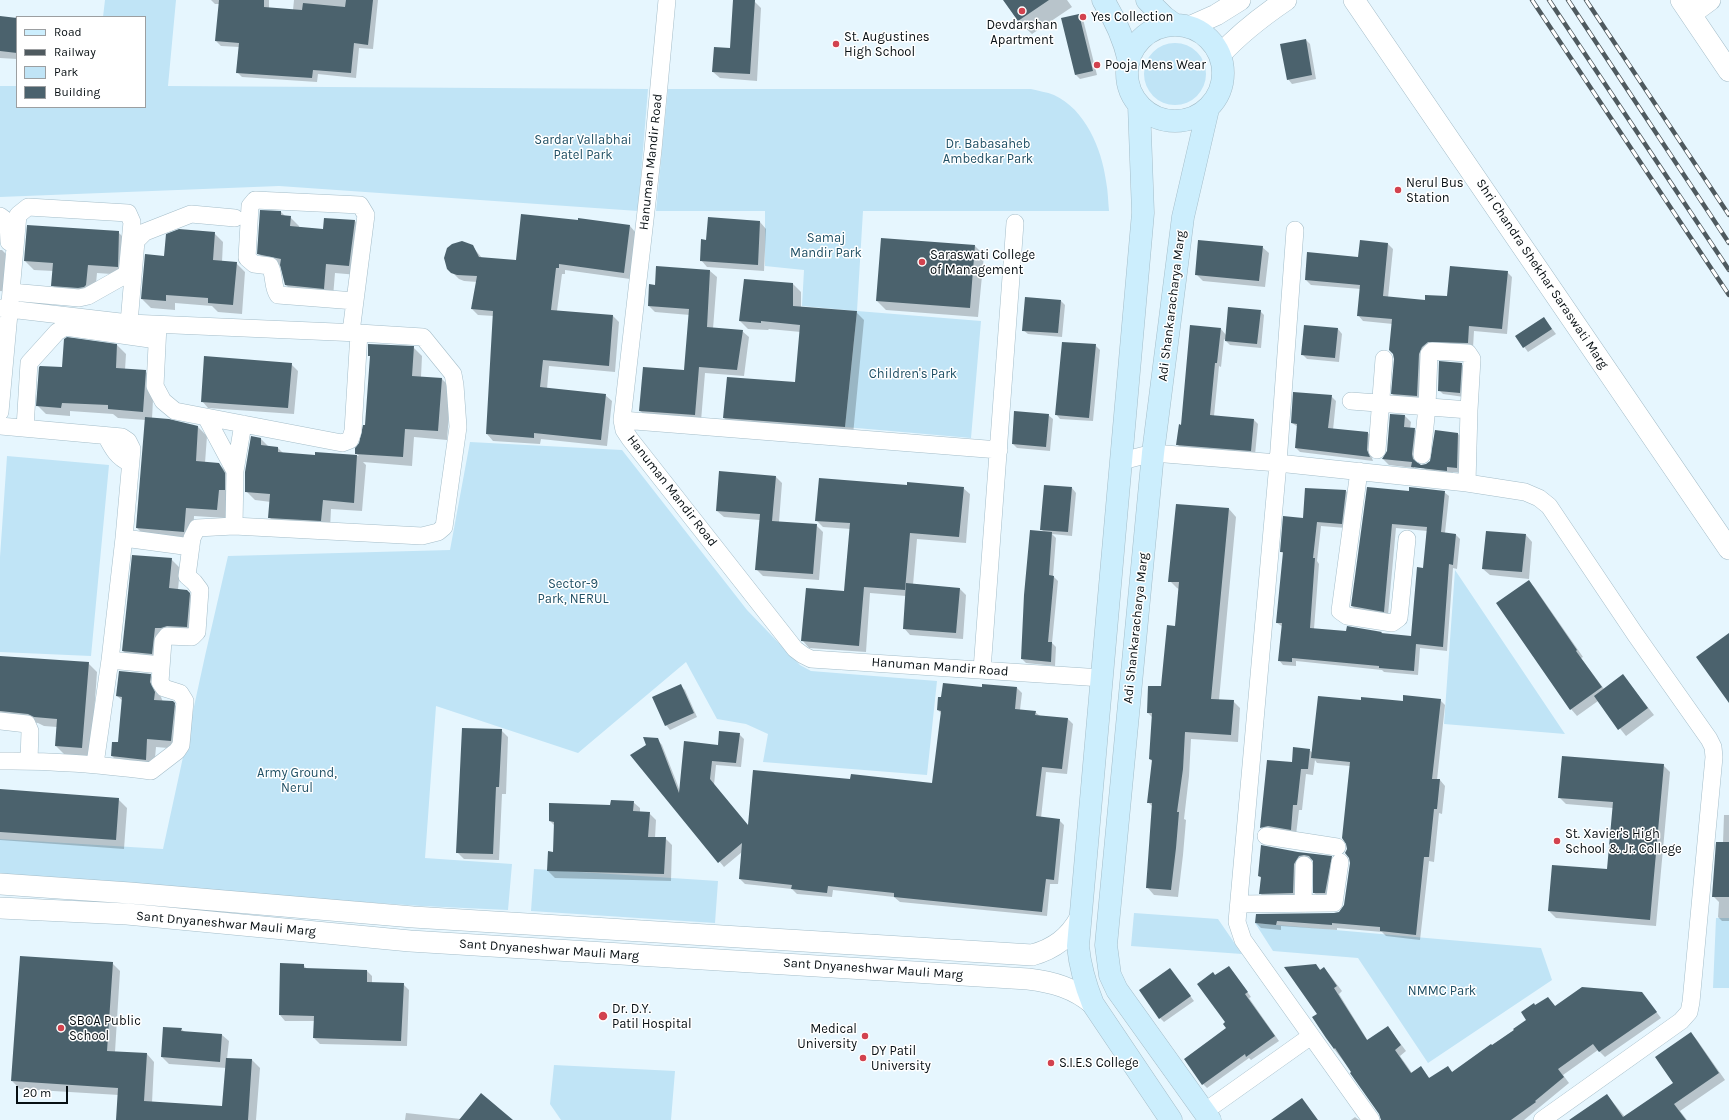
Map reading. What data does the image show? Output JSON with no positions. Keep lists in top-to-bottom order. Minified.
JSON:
{"streets":{"main road":["Adi Shankaracharya Marg"],"street":["Hanuman Mandir Road","Shri Chandra Shekhar Saraswati Marg","Sant Dnyaneshwar Mauli Marg"]},"parks":["Sardar Vallabhai Patel Park","Dr. Babasaheb Ambedkar Park","Samaj Mandir Park","Children's Park","Sector-9 Park, NERUL","Army Ground, Nerul","NMMC Park"],"places":["Devdarshan Apartment","Yes Collection","St. Augustines High School","Pooja Mens Wear","Nerul Bus Station","Saraswati College of Management","St. Xavier's High School & Jr. College","Dr. D.Y. Patil Hospital","SBOA Public School","Medical University","DY Patil University","S.I.E.S College"],"legend":["Road","Railway","Park","Building"],"scale_bar":"20 m"}
